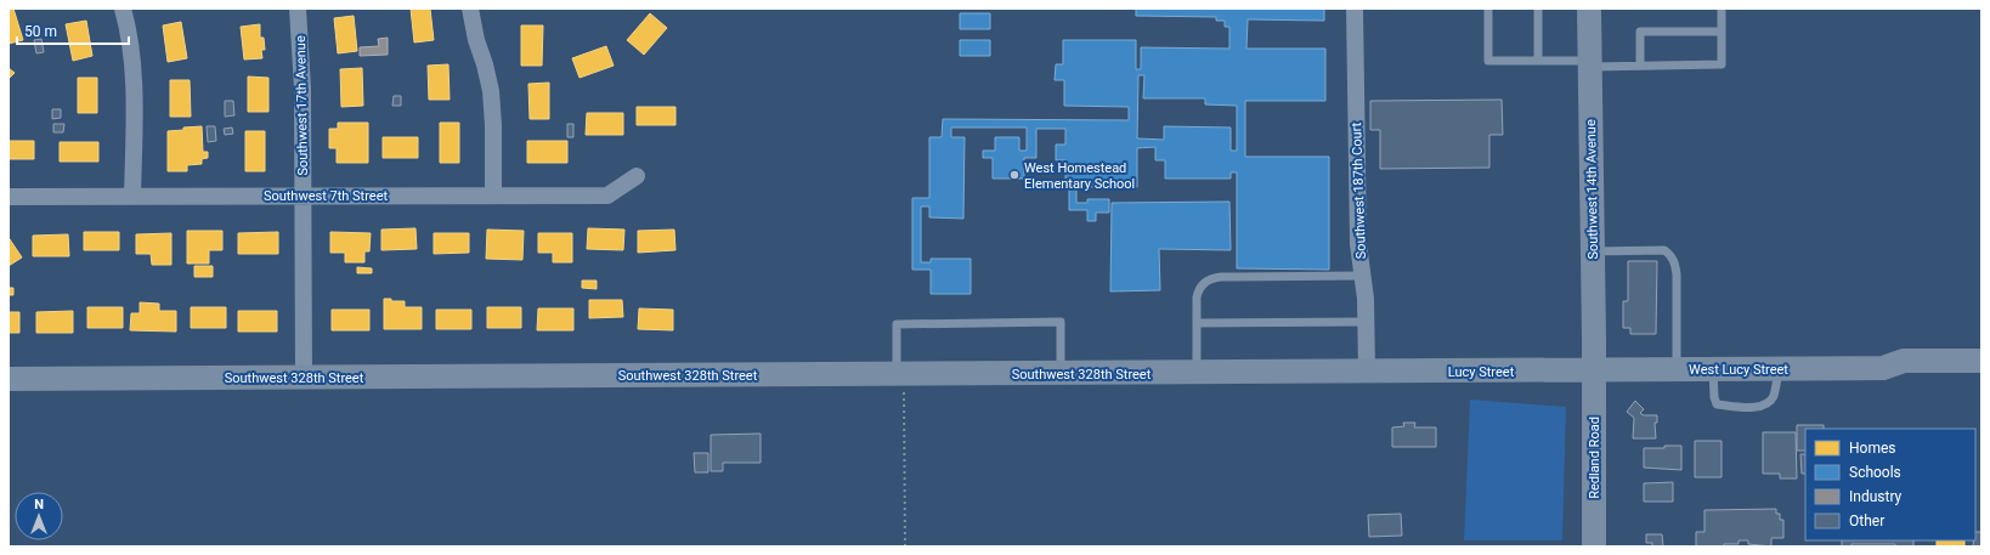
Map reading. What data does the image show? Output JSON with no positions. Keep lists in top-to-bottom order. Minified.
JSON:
{"streets":{"street":["Southwest 17th Avenue","Southwest 14th Avenue","Southwest 187th Court","Southwest 7th Street","West Lucy Street","Lucy Street","Southwest 328th Street","Redland Road"]},"crossings":[["Southwest 17th Avenue","Southwest 7th Street"],["Southwest 17th Avenue","Southwest 328th Street"],["Southwest 14th Avenue","West Lucy Street"],["Southwest 14th Avenue","Lucy Street"],["Southwest 14th Avenue","Redland Road"],["Southwest 187th Court","Lucy Street"],["Southwest 187th Court","Southwest 328th Street"],["West Lucy Street","Lucy Street"],["West Lucy Street","Redland Road"],["Lucy Street","Southwest 328th Street"],["Lucy Street","Redland Road"]],"places":["West Homestead Elementary School"],"legend":["Homes","Schools","Industry","Other"],"scale_bar":"50 m","north":"top"}
